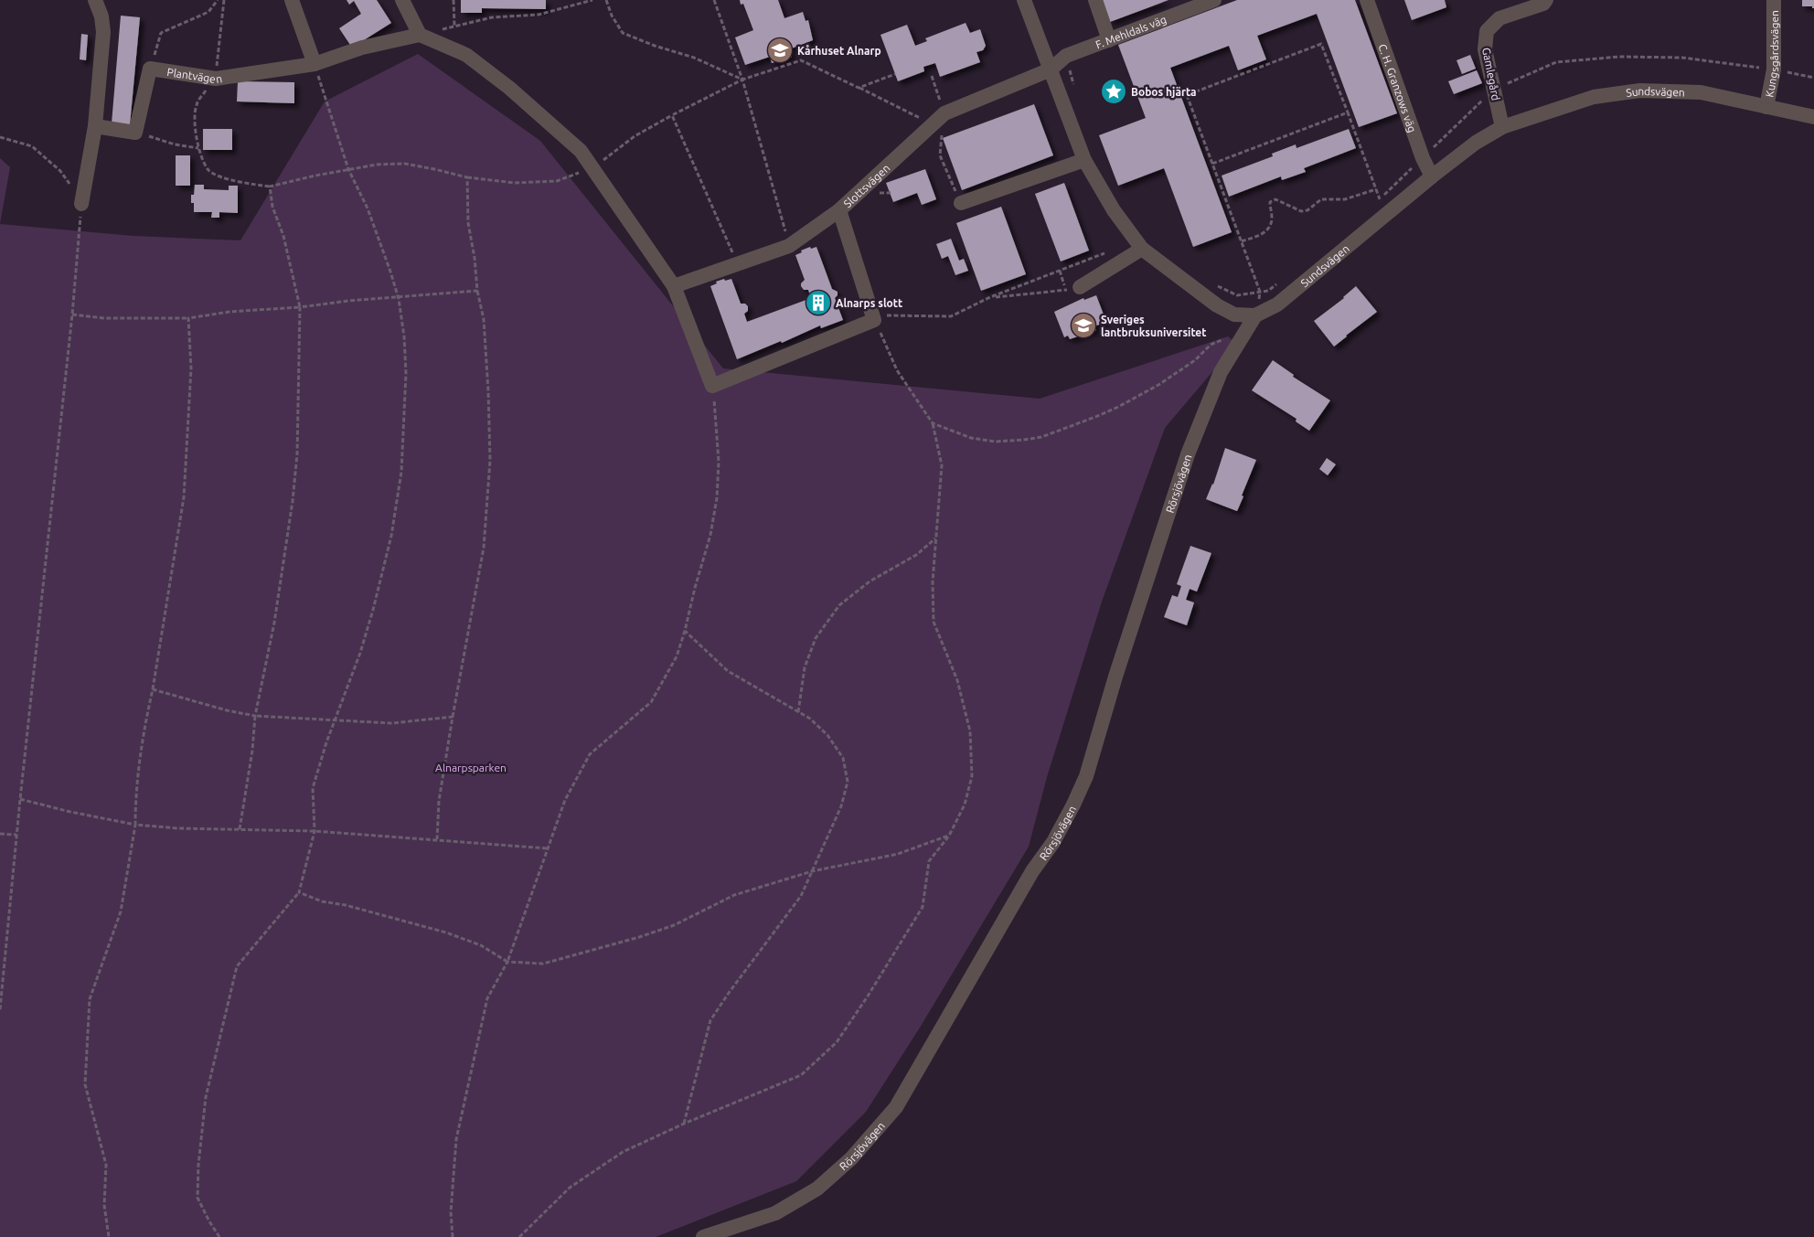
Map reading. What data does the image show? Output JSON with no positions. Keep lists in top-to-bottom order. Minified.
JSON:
{"streets":{"street":["F. Mehldals väg","Kungsgårdsvägen","Plantvägen","Gamlegård","C. H. Granzows väg","Sundsvägen","Slottsvägen","Rörsjövägen"]},"crossings":[["F. Mehldals väg","Slottsvägen"],["Kungsgårdsvägen","Sundsvägen"],["Gamlegård","Sundsvägen"],["C. H. Granzows väg","Sundsvägen"],["Sundsvägen","Rörsjövägen"]],"parks":["Alnarpsparken"],"places":{"school or university":["Kårhuset Alnarp","Sveriges lantbruksuniversitet"],"place":["Bobos hjärta"],"building":["Alnarps slott"]}}
